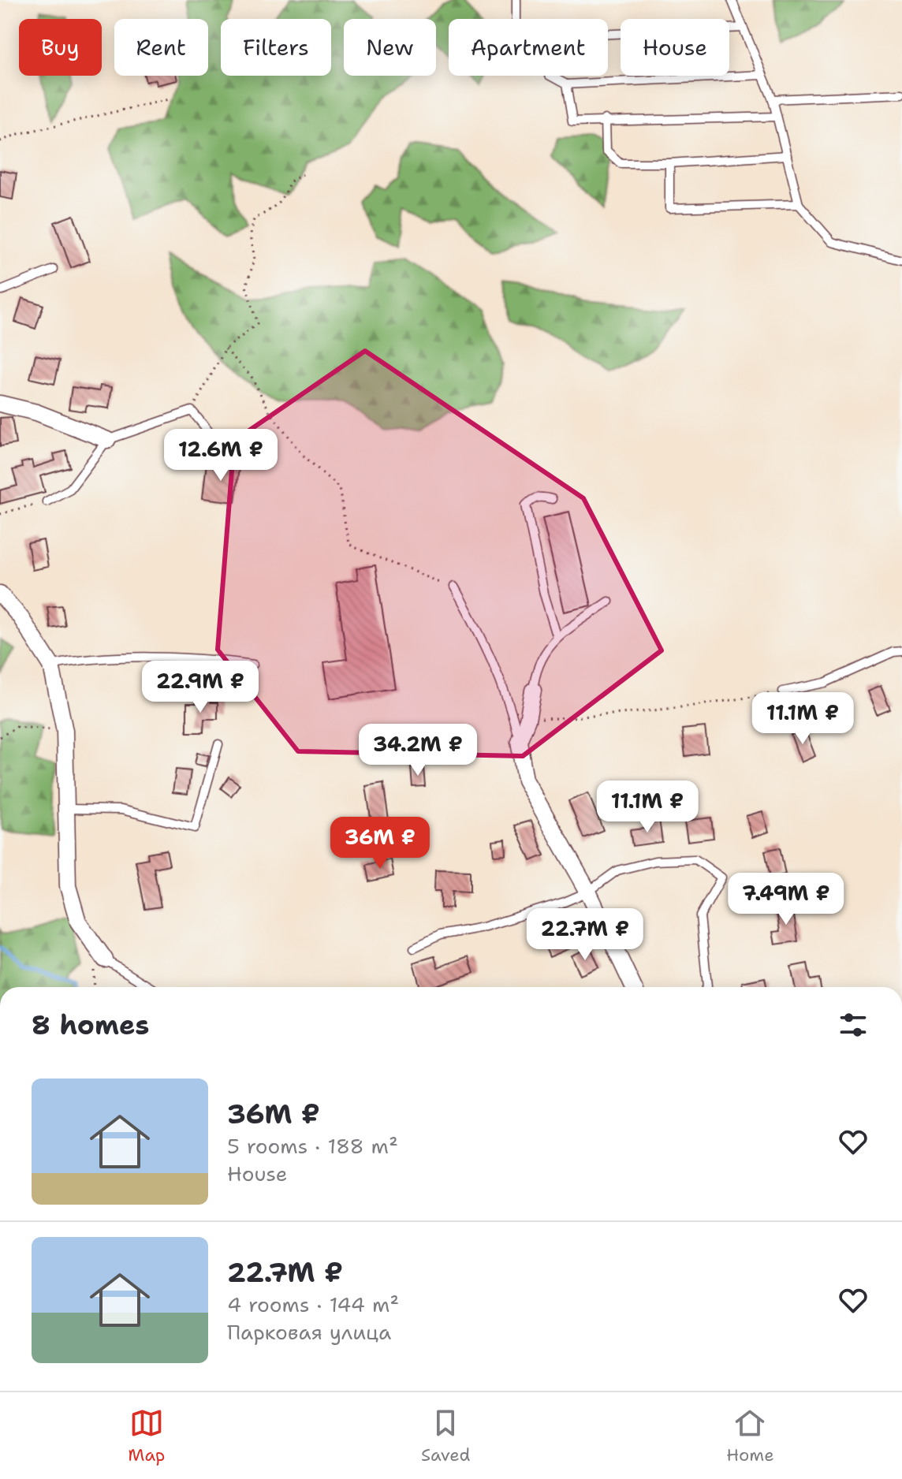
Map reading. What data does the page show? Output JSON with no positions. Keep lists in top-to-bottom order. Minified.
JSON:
{"page":{"chip":["Buy","Rent","Filters","New","Apartment","House"],"price":["12.6M ₽","22.9M ₽","11.1M ₽","34.2M ₽","11.1M ₽","36M ₽","7.49M ₽","22.7M ₽"],"heading":"8 homes","list":[{"name":"36M ₽","note":"5 rooms · 188 m² · House"},{"name":"22.7M ₽","note":"4 rooms · 144 m² · Парковая улица"}],"tabs":["Map","Saved","Home"]}}
